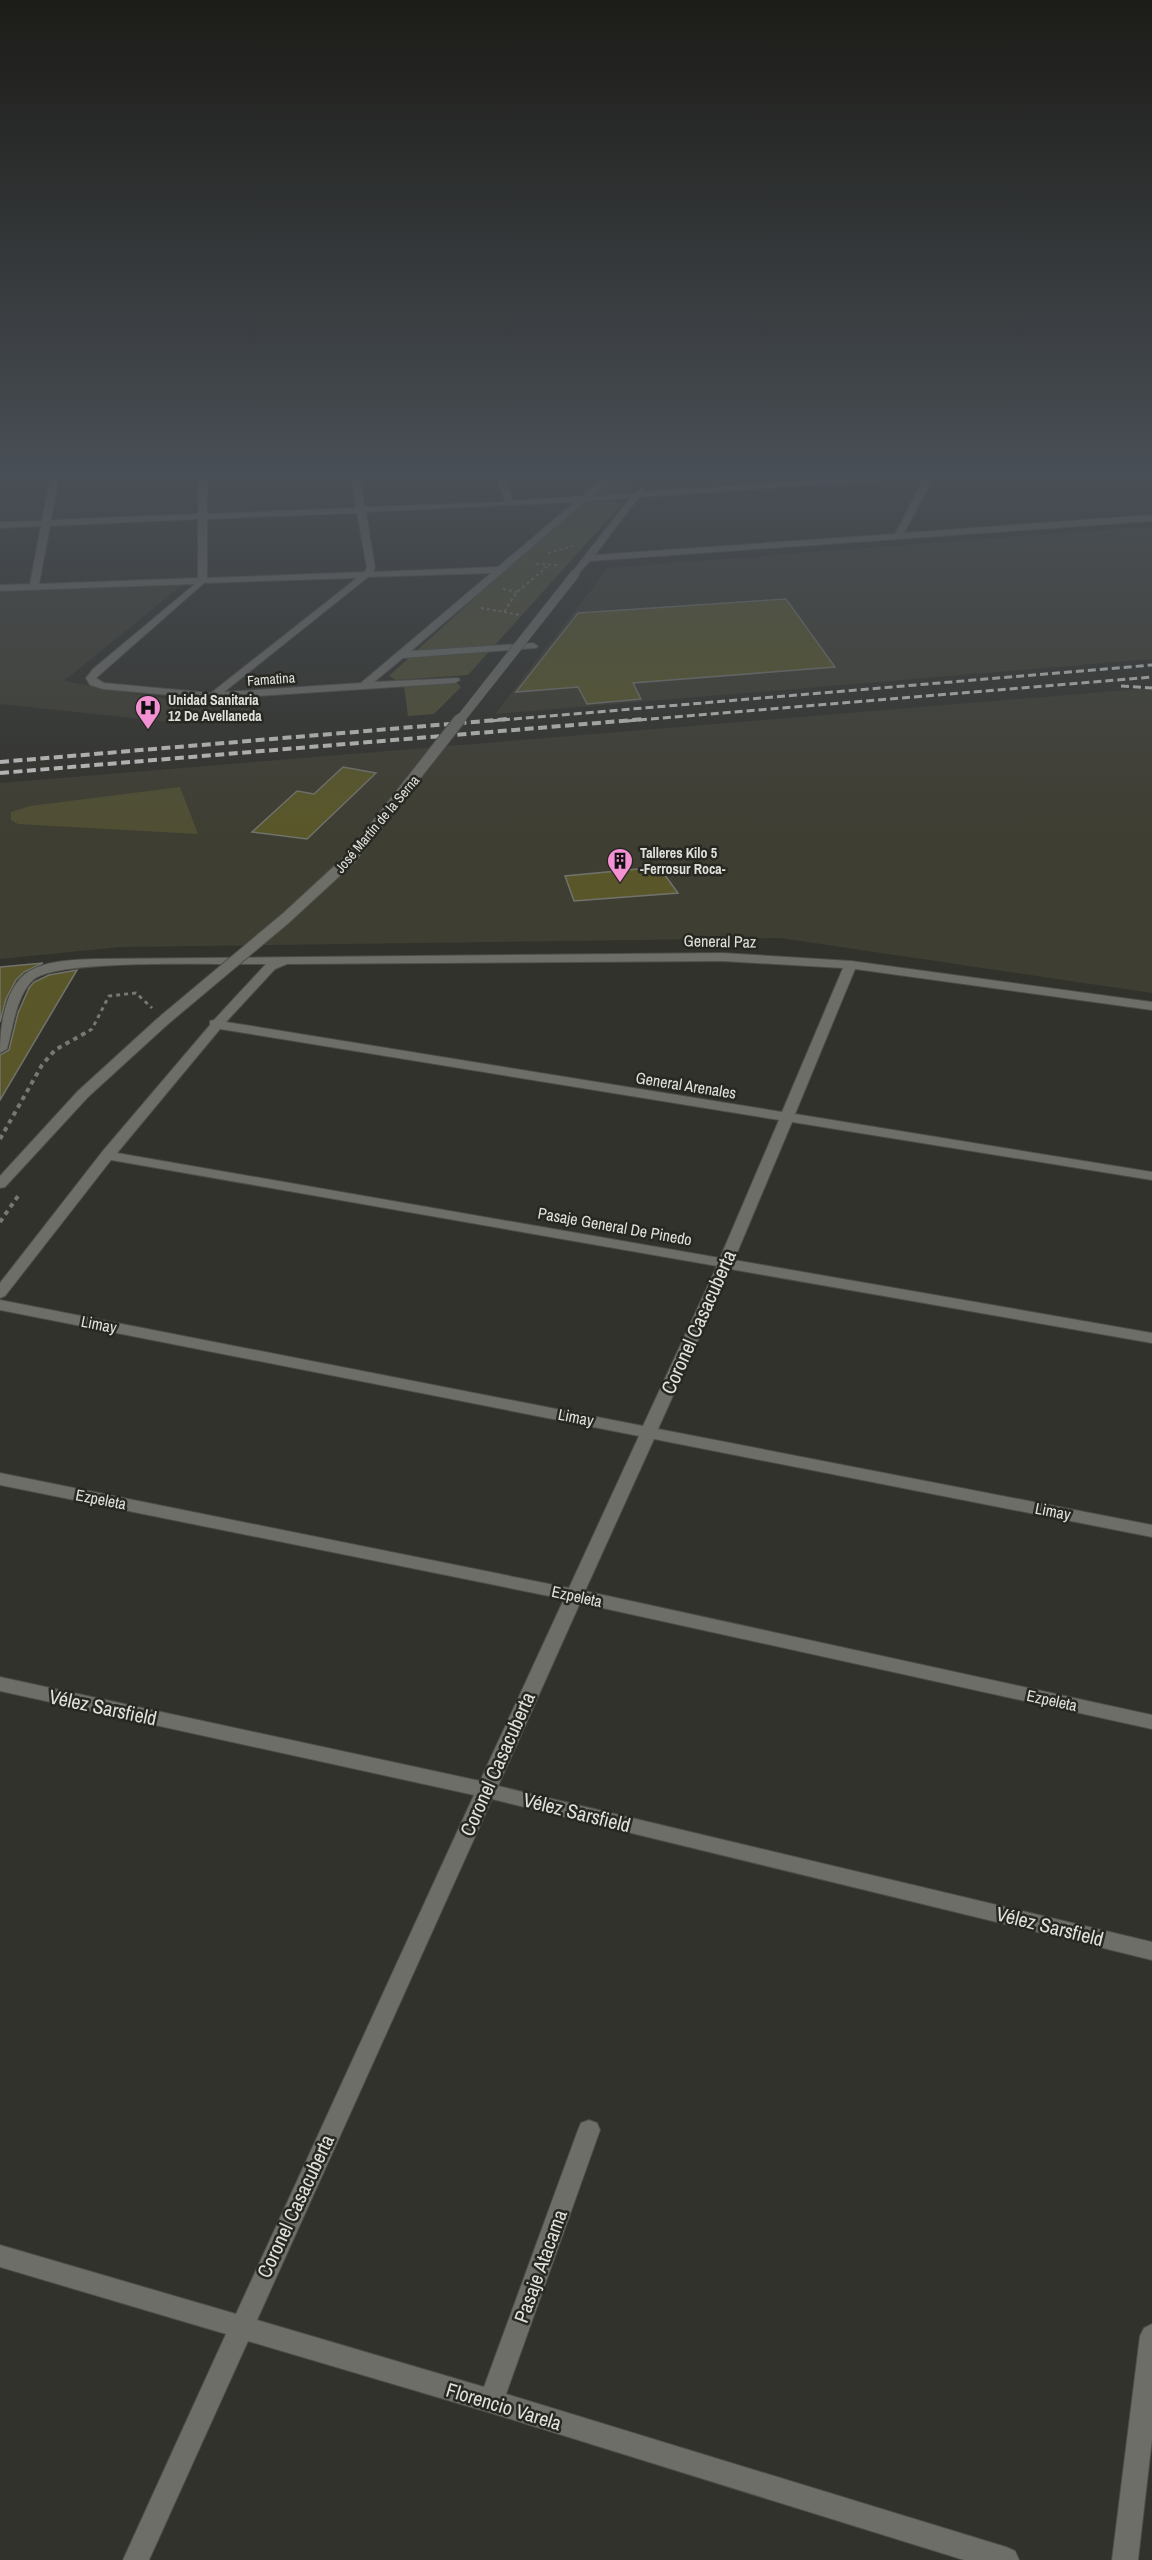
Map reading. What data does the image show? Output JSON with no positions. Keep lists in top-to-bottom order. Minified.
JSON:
{"streets":{"street":["Famatina","José Martín de la Serna","General Paz","General Arenales","Pasaje General De Pinedo","Coronel Casacuberta","Limay","Ezpeleta","Vélez Sarsfield","Pasaje Atacama","Florencio Varela"]},"crossings":[["General Paz","Coronel Casacuberta"],["General Arenales","Coronel Casacuberta"],["Pasaje General De Pinedo","Coronel Casacuberta"],["Coronel Casacuberta","Limay"],["Coronel Casacuberta","Ezpeleta"],["Coronel Casacuberta","Vélez Sarsfield"],["Coronel Casacuberta","Florencio Varela"],["Pasaje Atacama","Florencio Varela"]],"places":{"hospital":["Unidad Sanitaria 12 De Avellaneda"],"building":["Talleres Kilo 5 -Ferrosur Roca-"]}}
